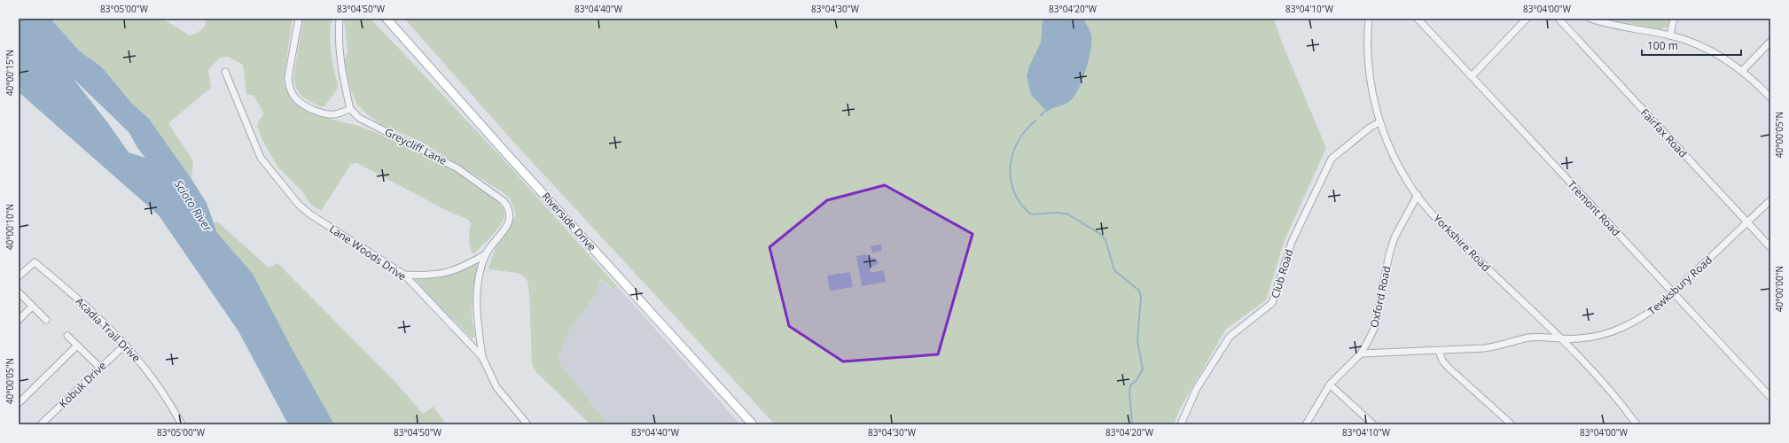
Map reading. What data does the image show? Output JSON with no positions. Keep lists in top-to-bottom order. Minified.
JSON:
{"streets":{"main road":["Riverside Drive"],"street":["Fairfax Road","Greycliff Lane","Tremont Road","Yorkshire Road","Lane Woods Drive","Club Road","Tewksbury Road","Oxford Road","Acadia Trail Drive","Kobuk Drive"]},"crossings":[["Fairfax Road","Tewksbury Road"],["Greycliff Lane","Lane Woods Drive"],["Tremont Road","Tewksbury Road"],["Yorkshire Road","Club Road"],["Yorkshire Road","Tewksbury Road"],["Yorkshire Road","Oxford Road"],["Tewksbury Road","Oxford Road"],["Acadia Trail Drive","Kobuk Drive"]],"water":["Scioto River"],"scale_bar":"100 m","coordinates":["83°05'00\"W","83°04'50\"W","83°04'40\"W","83°04'30\"W","83°04'20\"W","83°04'10\"W","83°04'00\"W","40°00'15\"N","40°00'05\"N","40°00'10\"N","40°00'00\"N"]}
